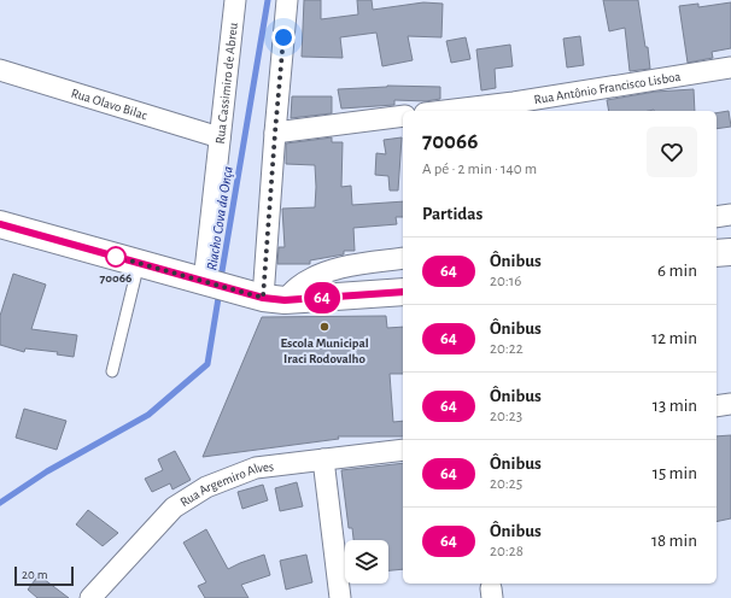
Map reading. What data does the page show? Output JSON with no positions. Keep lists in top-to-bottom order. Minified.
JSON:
{"streets":{"street":["Rua Cassimiro de Abreu","Rua Antônio Francisco Lisboa","Rua Olavo Bilac","Rua Argemiro Alves"]},"crossings":[["Rua Cassimiro de Abreu","Rua Olavo Bilac"]],"water":["Riacho Cova da Onça"],"places":["70066","Escola Municipal Iraci Rodovalho"],"lines":["bus line 64"],"scale_bar":"20 m","page":{"on_map":"64","heading":[["70066","A pé · 2 min · 140 m"],"Partidas"],"list":[{"mark":"64","name":"Ônibus","note":"20:16","value":"6 min"},{"mark":"64","name":"Ônibus","note":"20:22","value":"12 min"},{"mark":"64","name":"Ônibus","note":"20:23","value":"13 min"},{"mark":"64","name":"Ônibus","note":"20:25","value":"15 min"},{"mark":"64","name":"Ônibus","note":"20:28","value":"18 min"}],"scale":"20 m"}}
